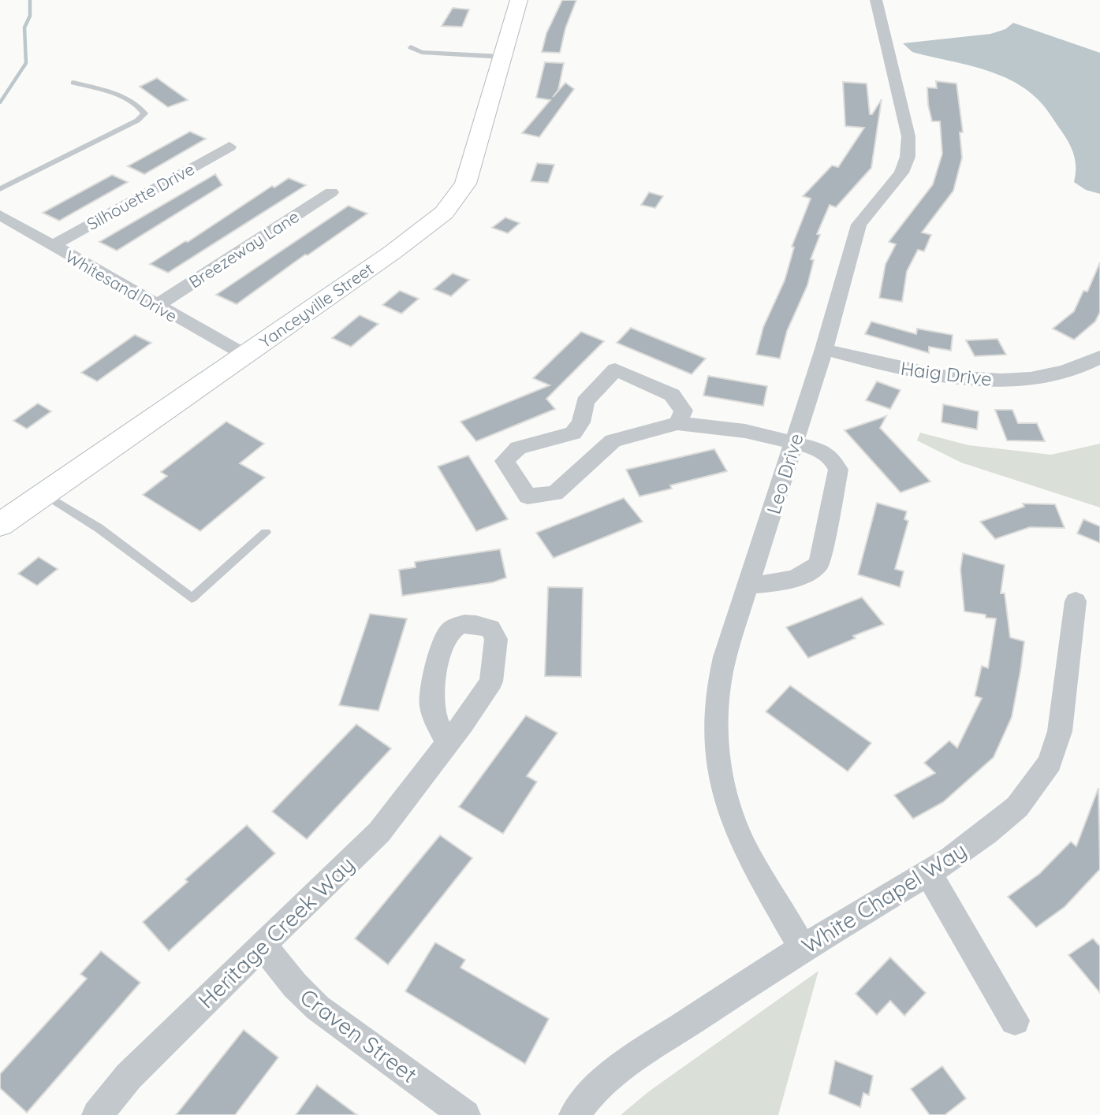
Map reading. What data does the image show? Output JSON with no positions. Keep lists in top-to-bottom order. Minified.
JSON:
{"streets":{"main road":["Yanceyville Street"],"street":["Silhouette Drive","Breezeway Lane","Whitesand Drive","Haig Drive","Leo Drive","White Chapel Way","Heritage Creek Way","Craven Street"]},"crossings":[["Silhouette Drive","Whitesand Drive"],["Breezeway Lane","Whitesand Drive"],["Whitesand Drive","Yanceyville Street"],["Haig Drive","Leo Drive"],["Leo Drive","White Chapel Way"],["Heritage Creek Way","Craven Street"]]}
